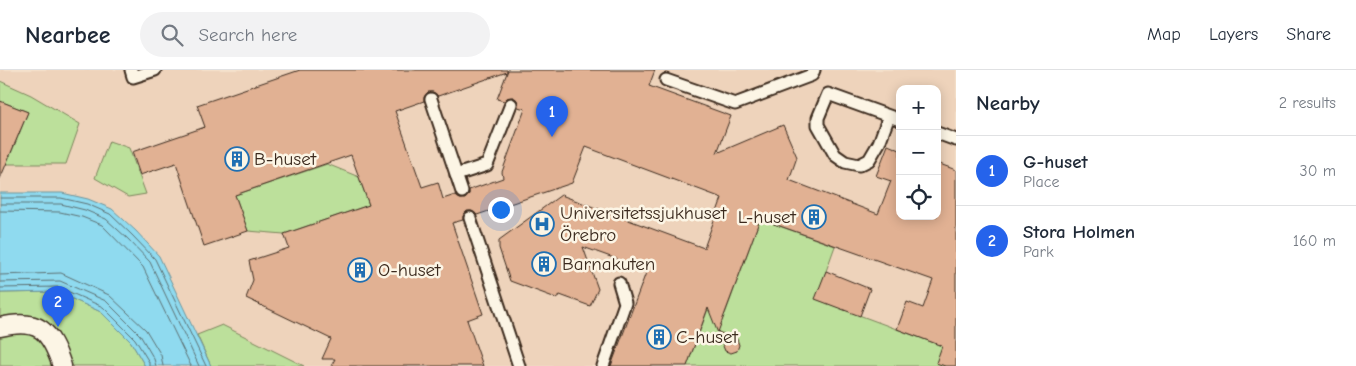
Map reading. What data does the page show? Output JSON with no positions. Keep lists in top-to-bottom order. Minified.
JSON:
{"places":{"building":["B-huset","L-huset","Barnakuten","O-huset","C-huset"],"hospital":["Universitetssjukhuset Örebro"]},"page":{"header":"Nearbee","search":"Search here","nav":["Map","Layers","Share"],"heading":["Nearby","2 results"],"map_buttons":["+","−"],"pins":["1","2"],"list":[{"mark":"1","name":"G-huset","note":"Place","value":"30 m"},{"mark":"2","name":"Stora Holmen","note":"Park","value":"160 m"}]}}
